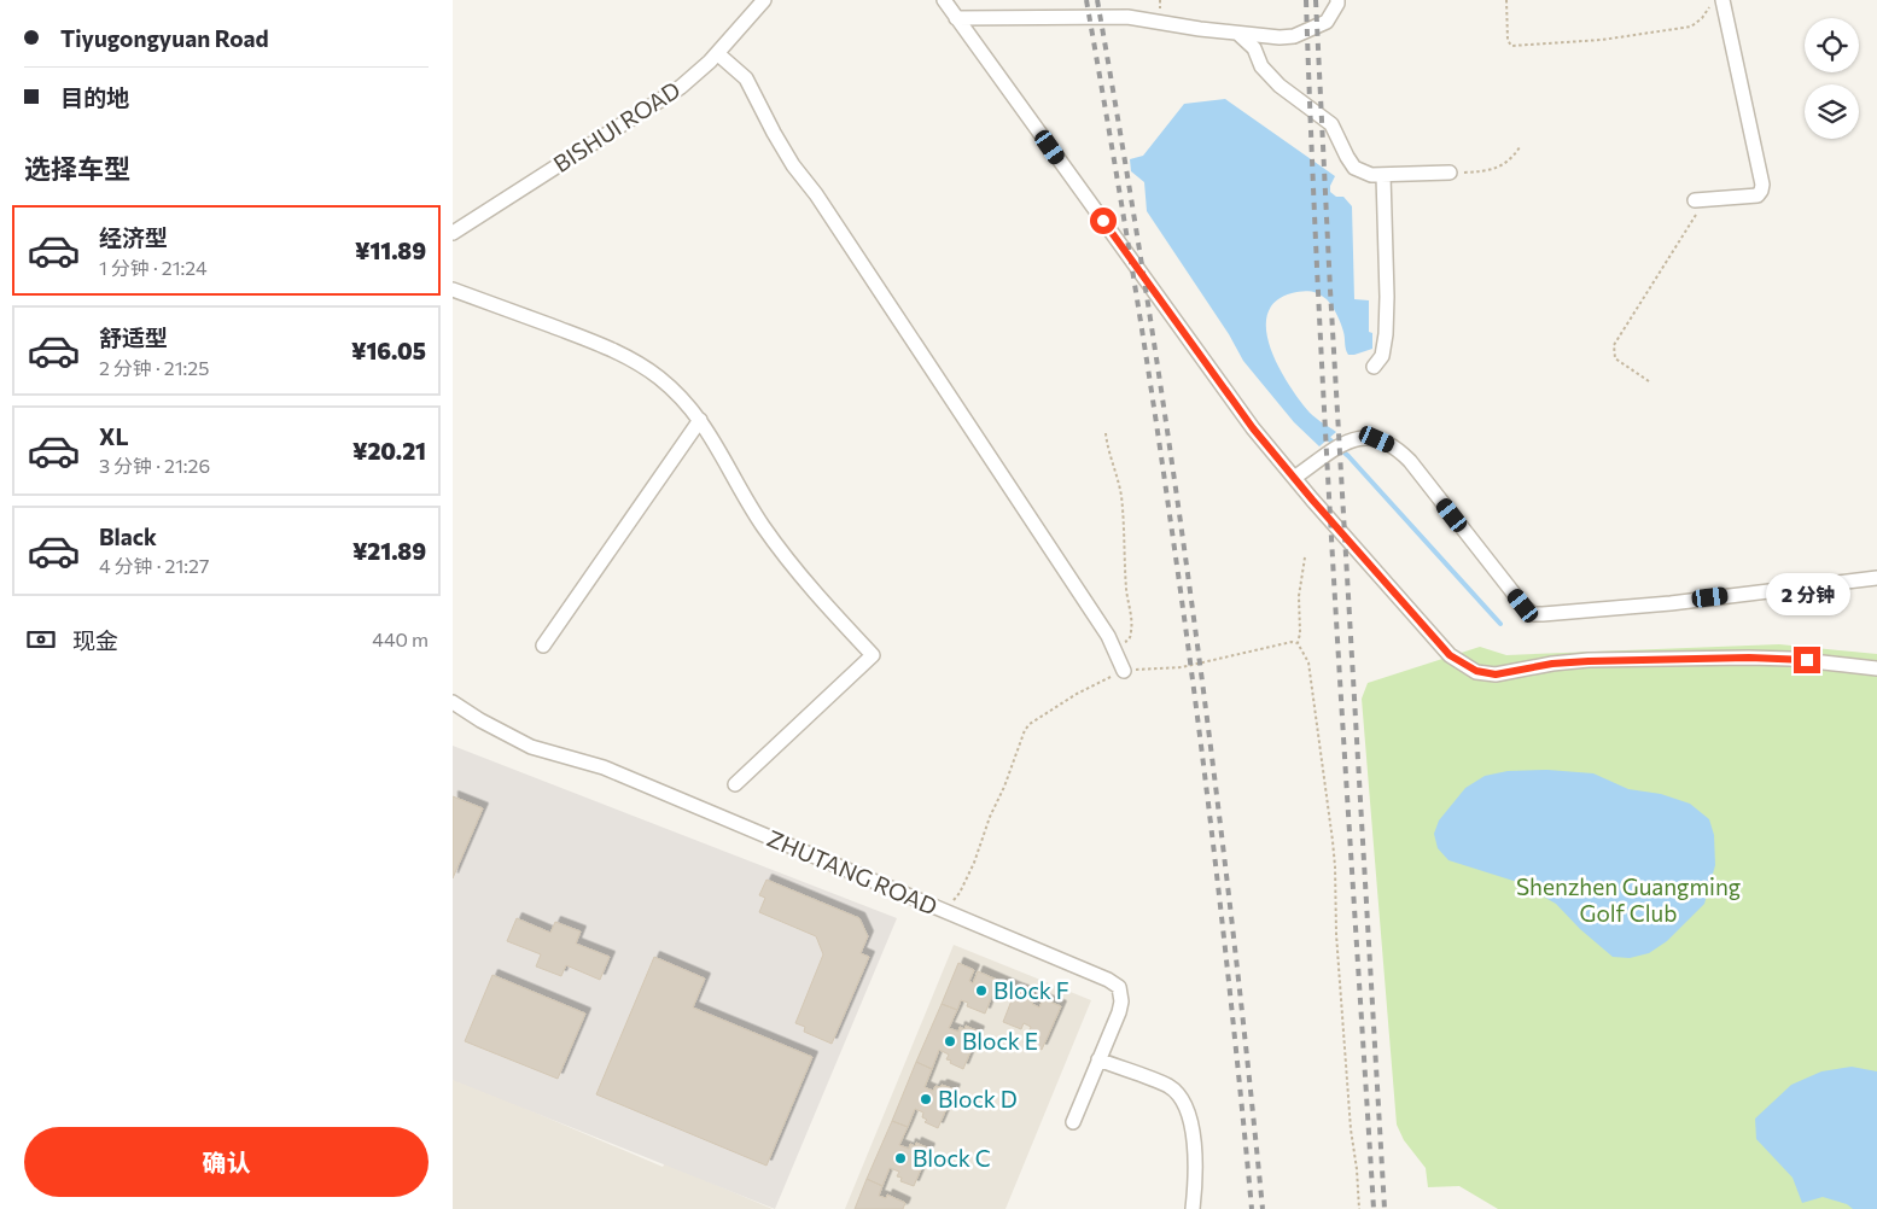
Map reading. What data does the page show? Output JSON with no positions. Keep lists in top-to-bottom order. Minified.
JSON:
{"streets":{"street":["BISHUI ROAD","ZHUTANG ROAD"]},"parks":["Shenzhen Guangming Golf Club"],"places":["Block F","Block E","Block D","Block C"],"page":{"banner":["Tiyugongyuan Road","目的地"],"heading":"选择车型","list":[{"name":"经济型","note":"1 分钟 · 21:24","value":"¥11.89"},{"name":"舒适型","note":"2 分钟 · 21:25","value":"¥16.05"},{"name":"XL","note":"3 分钟 · 21:26","value":"¥20.21"},{"name":"Black","note":"4 分钟 · 21:27","value":"¥21.89"}],"bubble":"2 分钟","pay":["现金","440 m"],"buttons":"确认"}}
